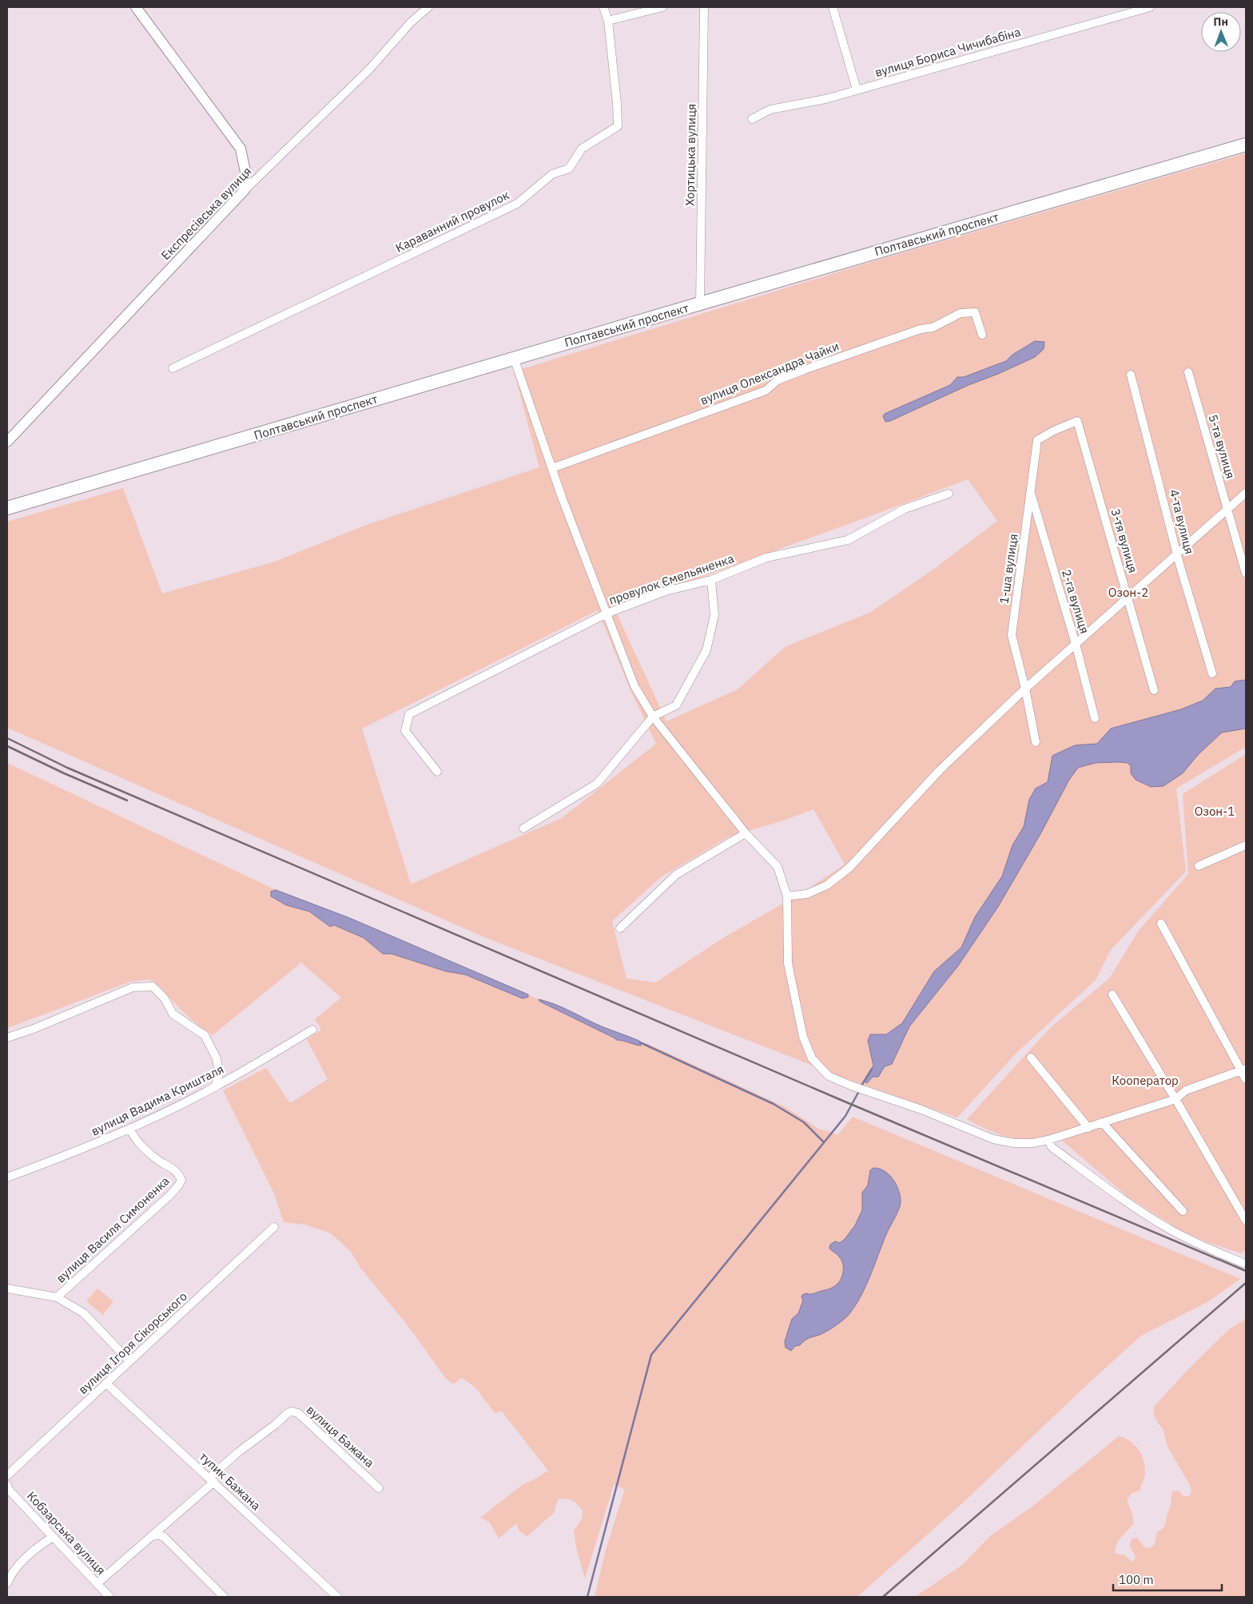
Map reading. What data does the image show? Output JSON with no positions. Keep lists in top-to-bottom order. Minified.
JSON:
{"streets":{"highway":["Полтавський проспект"],"street":["вулиця Бориса Чичибабіна","Хортицька вулиця","Експресівська вулиця","Караванний провулок","вулиця Олександра Чайки","5-та вулиця","4-та вулиця","3-тя вулиця","1-ша вулиця","провулок Ємельяненка","2-га вулиця","вулиця Вадима Кришталя","вулиця Василя Симоненка","вулиця Ігоря Сікорського","вулиця Бажана","тупик Бажана","Кобзарська вулиця"]},"crossings":[["Хортицька вулиця","Полтавський проспект"],["3-тя вулиця","1-ша вулиця"],["1-ша вулиця","2-га вулиця"],["вулиця Вадима Кришталя","вулиця Василя Симоненка"],["вулиця Ігоря Сікорського","тупик Бажана"],["вулиця Бажана","тупик Бажана"],["вулиця Бажана","Кобзарська вулиця"]],"parks":["Озон-2","Озон-1","Кооператор"],"scale_bar":"100 m","north":"top"}
